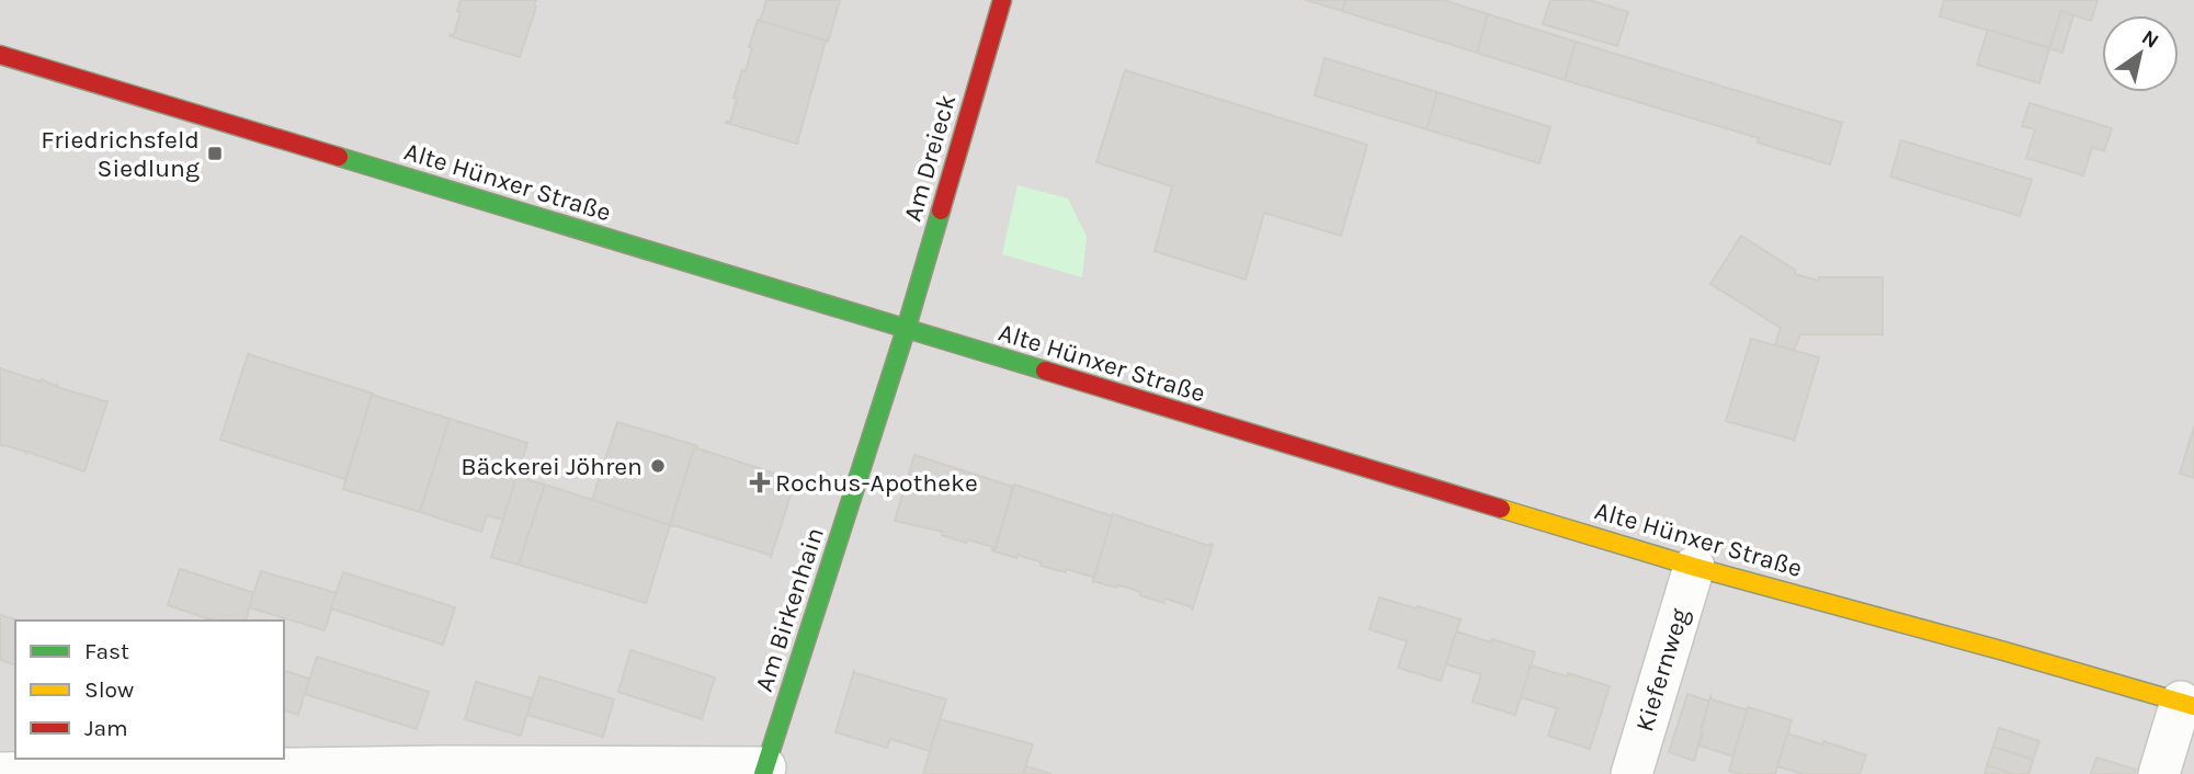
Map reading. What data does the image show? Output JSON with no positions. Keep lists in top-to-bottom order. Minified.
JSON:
{"streets":{"street":["Am Dreieck","Alte Hünxer Straße","Am Birkenhain","Kiefernweg"]},"crossings":[["Am Dreieck","Alte Hünxer Straße"],["Am Dreieck","Am Birkenhain"],["Alte Hünxer Straße","Am Birkenhain"],["Alte Hünxer Straße","Kiefernweg"]],"places":{"transit":["Friedrichsfeld Siedlung"],"other":["Bäckerei Jöhren"],"health":["Rochus-Apotheke"]},"legend":["Fast","Slow","Jam"],"north":"top right"}
